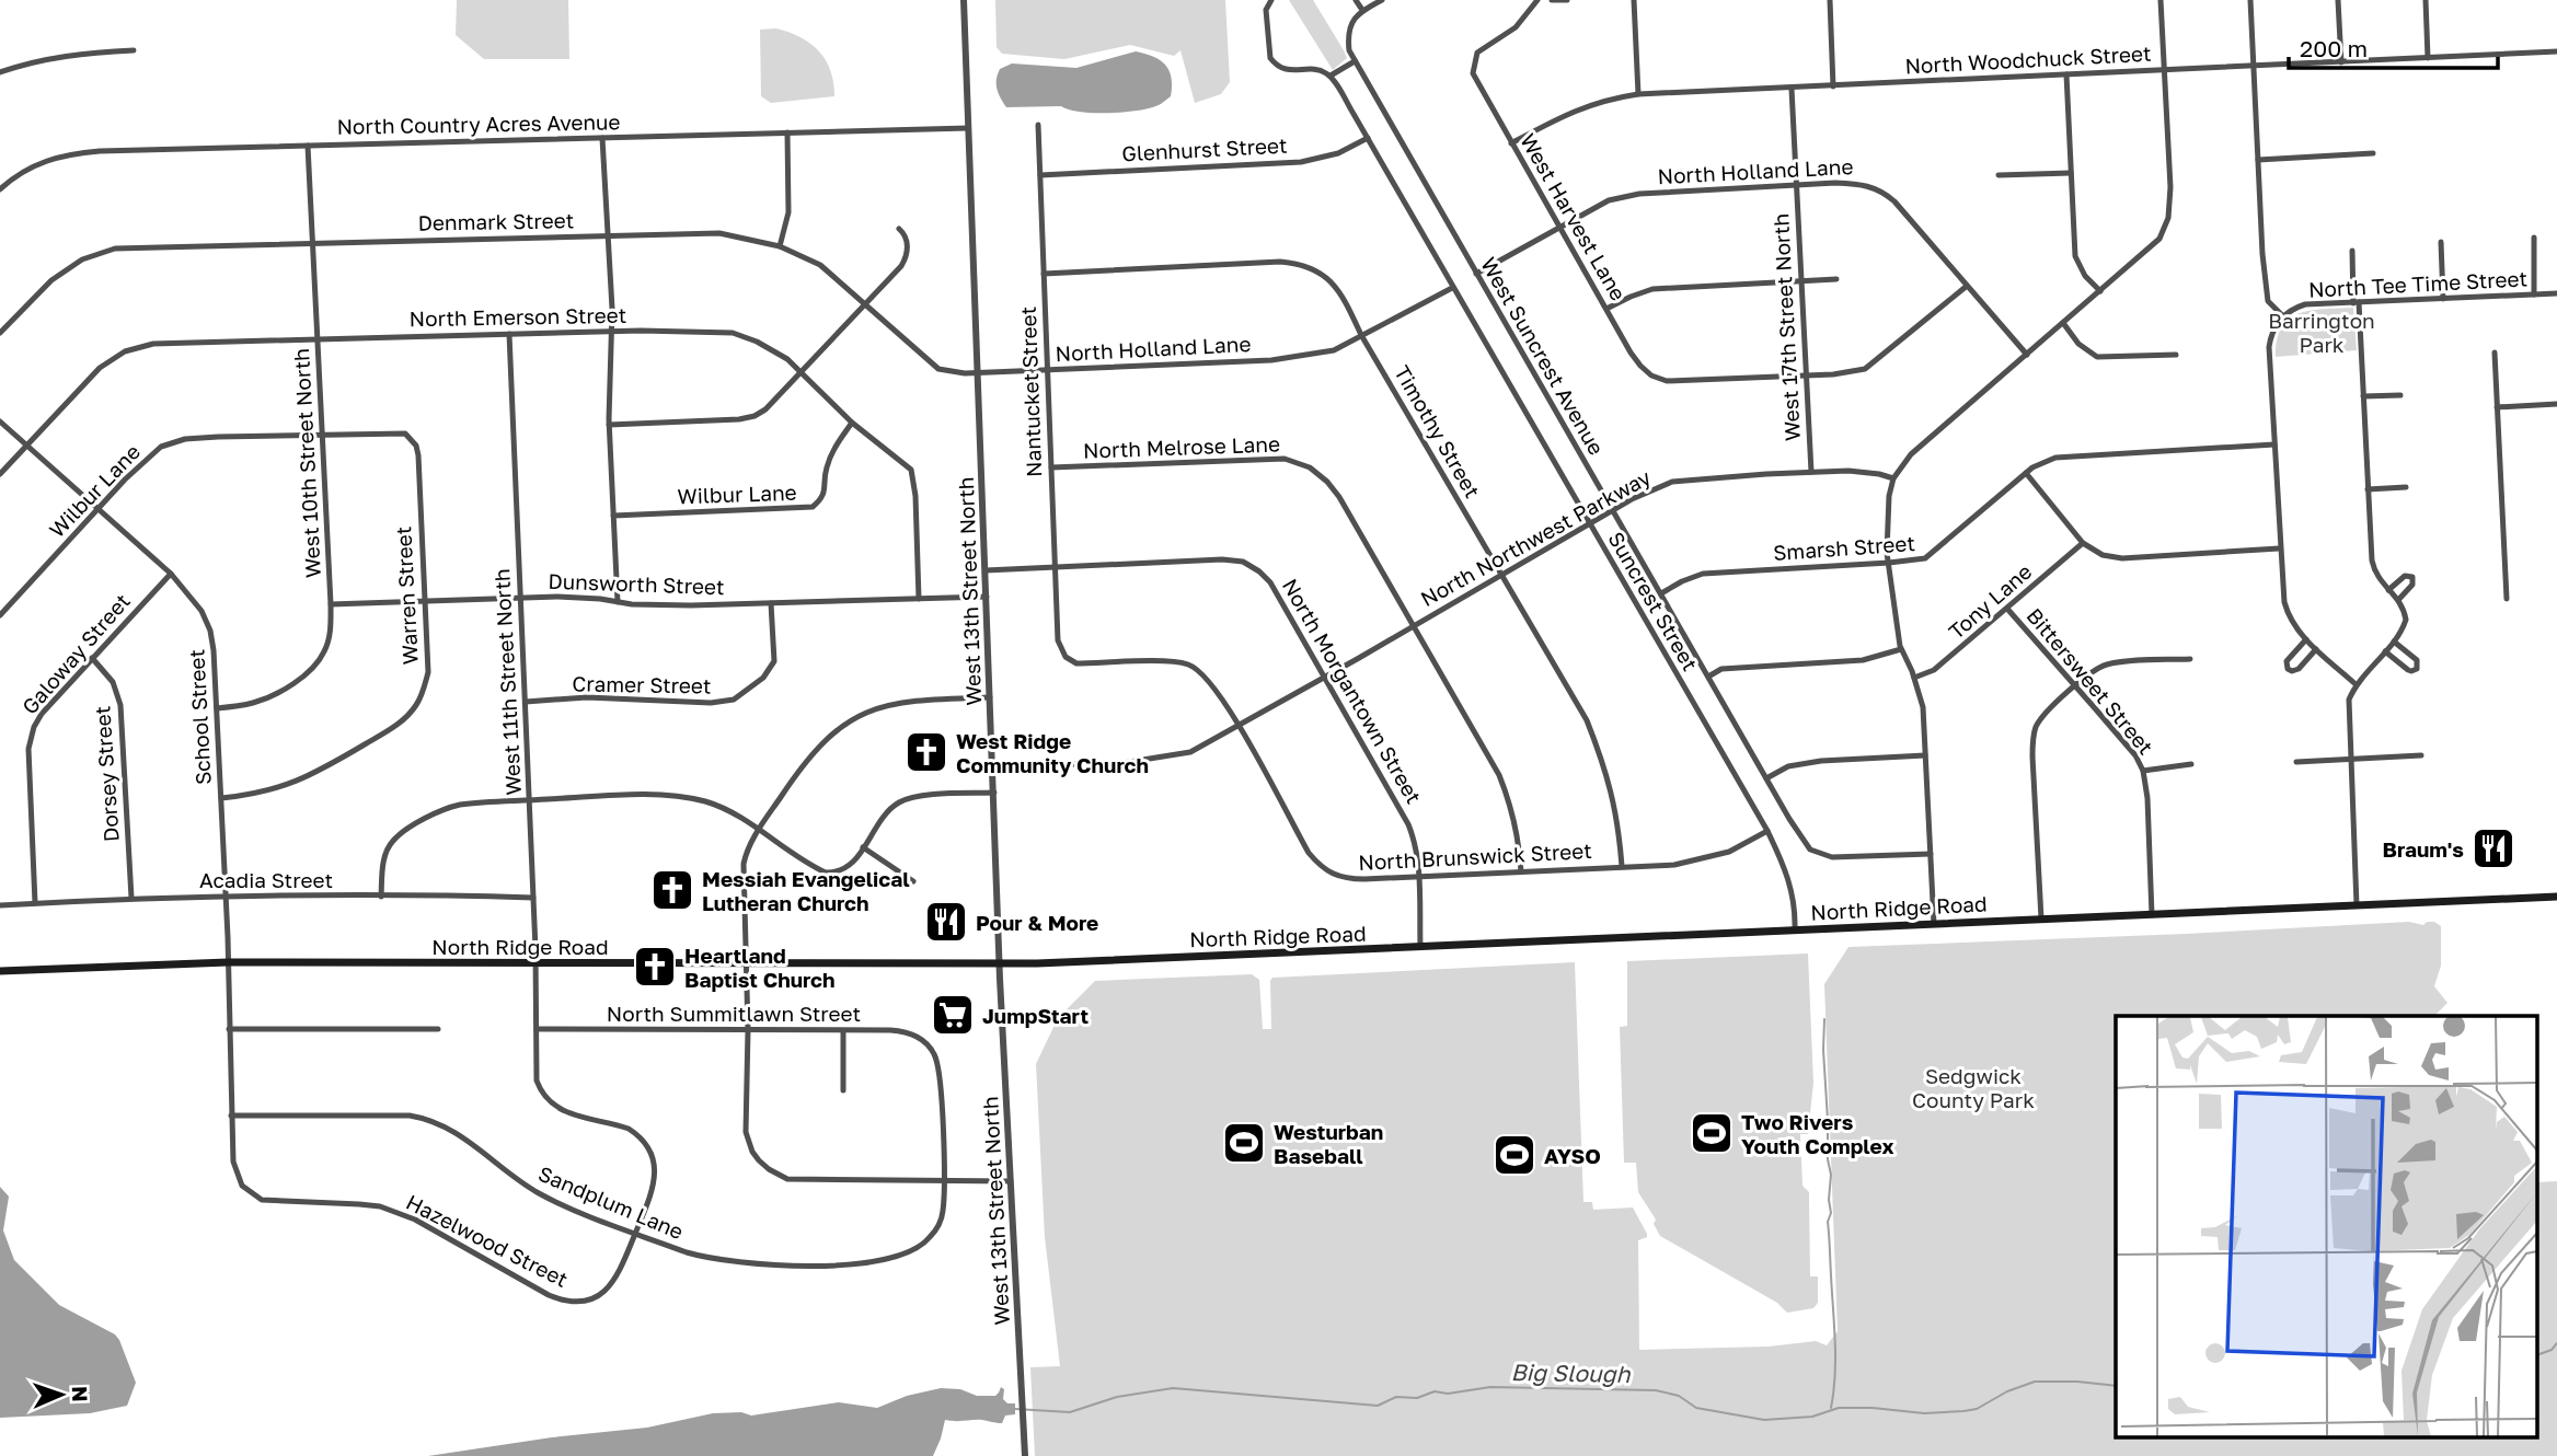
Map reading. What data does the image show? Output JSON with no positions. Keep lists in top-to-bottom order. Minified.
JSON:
{"streets":{"main road":["North Ridge Road"],"street":["North Woodchuck Street","North Country Acres Avenue","Glenhurst Street","North Holland Lane","West Harvest Lane","Denmark Street","North Tee Time Street","North Emerson Street","West 17th Street North","West Suncrest Avenue","Nantucket Street","Timothy Street","North Melrose Lane","West 10th Street North","Wilbur Lane","North Northwest Parkway","Smarsh Street","Dunsworth Street","West 13th Street North","Warren Street","Suncrest Street","Tony Lane","Galoway Street","Bittersweet Street","West 11th Street North","Cramer Street","North Morgantown Street","School Street","Dorsey Street","North Brunswick Street","Acadia Street","North Summitlawn Street","Sandplum Lane","Hazelwood Street"]},"crossings":[["North Woodchuck Street","West Harvest Lane"],["North Woodchuck Street","West 17th Street North"],["North Country Acres Avenue","West 10th Street North"],["North Country Acres Avenue","West 13th Street North"],["Glenhurst Street","Nantucket Street"],["Glenhurst Street","Suncrest Street"],["North Holland Lane","West Harvest Lane"],["North Holland Lane","Denmark Street"],["North Holland Lane","West 17th Street North"],["North Holland Lane","West Suncrest Avenue"],["North Holland Lane","Nantucket Street"],["North Holland Lane","Timothy Street"],["North Holland Lane","West 13th Street North"],["North Holland Lane","Suncrest Street"],["West Harvest Lane","West 17th Street North"],["Denmark Street","West 10th Street North"],["Denmark Street","West 13th Street North"],["North Emerson Street","West 10th Street North"],["North Emerson Street","Wilbur Lane"],["North Emerson Street","Dunsworth Street"],["North Emerson Street","West 11th Street North"],["North Emerson Street","School Street"],["West 17th Street North","North Northwest Parkway"],["West Suncrest Avenue","North Northwest Parkway"],["West Suncrest Avenue","Smarsh Street"],["Nantucket Street","Timothy Street"],["Nantucket Street","North Melrose Lane"],["Nantucket Street","North Morgantown Street"],["Nantucket Street","North Brunswick Street"],["Timothy Street","North Northwest Parkway"],["Timothy Street","North Brunswick Street"],["North Melrose Lane","North Northwest Parkway"],["North Melrose Lane","North Brunswick Street"],["West 10th Street North","Wilbur Lane"],["West 10th Street North","Dunsworth Street"],["West 10th Street North","School Street"],["Wilbur Lane","Warren Street"],["Wilbur Lane","School Street"],["North Northwest Parkway","West 13th Street North"],["North Northwest Parkway","Suncrest Street"],["North Northwest Parkway","North Morgantown Street"],["North Northwest Parkway","North Brunswick Street"],["Dunsworth Street","West 13th Street North"],["Dunsworth Street","Warren Street"],["Dunsworth Street","West 11th Street North"],["Dunsworth Street","Cramer Street"],["West 13th Street North","North Morgantown Street"],["West 13th Street North","North Ridge Road"],["Warren Street","School Street"],["Suncrest Street","North Brunswick Street"],["Suncrest Street","North Ridge Road"],["Tony Lane","Bittersweet Street"],["Galoway Street","School Street"],["Galoway Street","Dorsey Street"],["Galoway Street","Acadia Street"],["Bittersweet Street","North Ridge Road"],["West 11th Street North","Cramer Street"],["West 11th Street North","Acadia Street"],["West 11th Street North","North Ridge Road"],["West 11th Street North","North Summitlawn Street"],["West 11th Street North","Sandplum Lane"],["West 11th Street North","Hazelwood Street"],["North Morgantown Street","North Brunswick Street"],["North Morgantown Street","North Ridge Road"],["School Street","Acadia Street"],["School Street","North Ridge Road"],["Dorsey Street","Acadia Street"],["North Summitlawn Street","Sandplum Lane"],["Sandplum Lane","Hazelwood Street"]],"water":["Big Slough"],"parks":["Barrington Park","Sedgwick County Park"],"places":{"church":["West Ridge Community Church","Messiah Evangelical Lutheran Church","Heartland Baptist Church"],"restaurant":["Braum's","Pour & More"],"supermarket":["JumpStart"],"sports":["Two Rivers Youth Complex","Westurban Baseball","AYSO"]},"scale_bar":"200 m","north":"right"}
